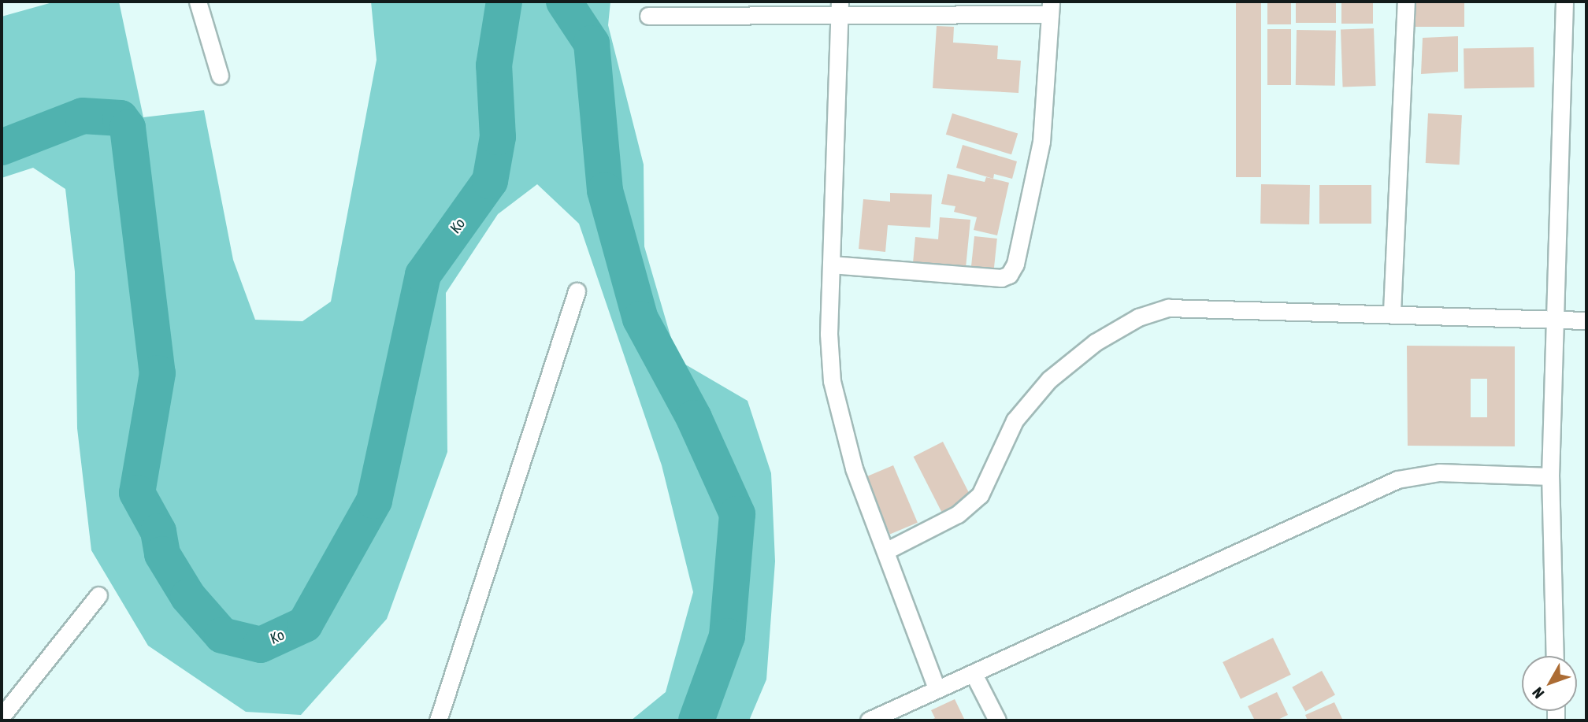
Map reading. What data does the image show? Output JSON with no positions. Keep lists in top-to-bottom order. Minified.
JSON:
{"water":["Ko"],"north":"bottom left"}
